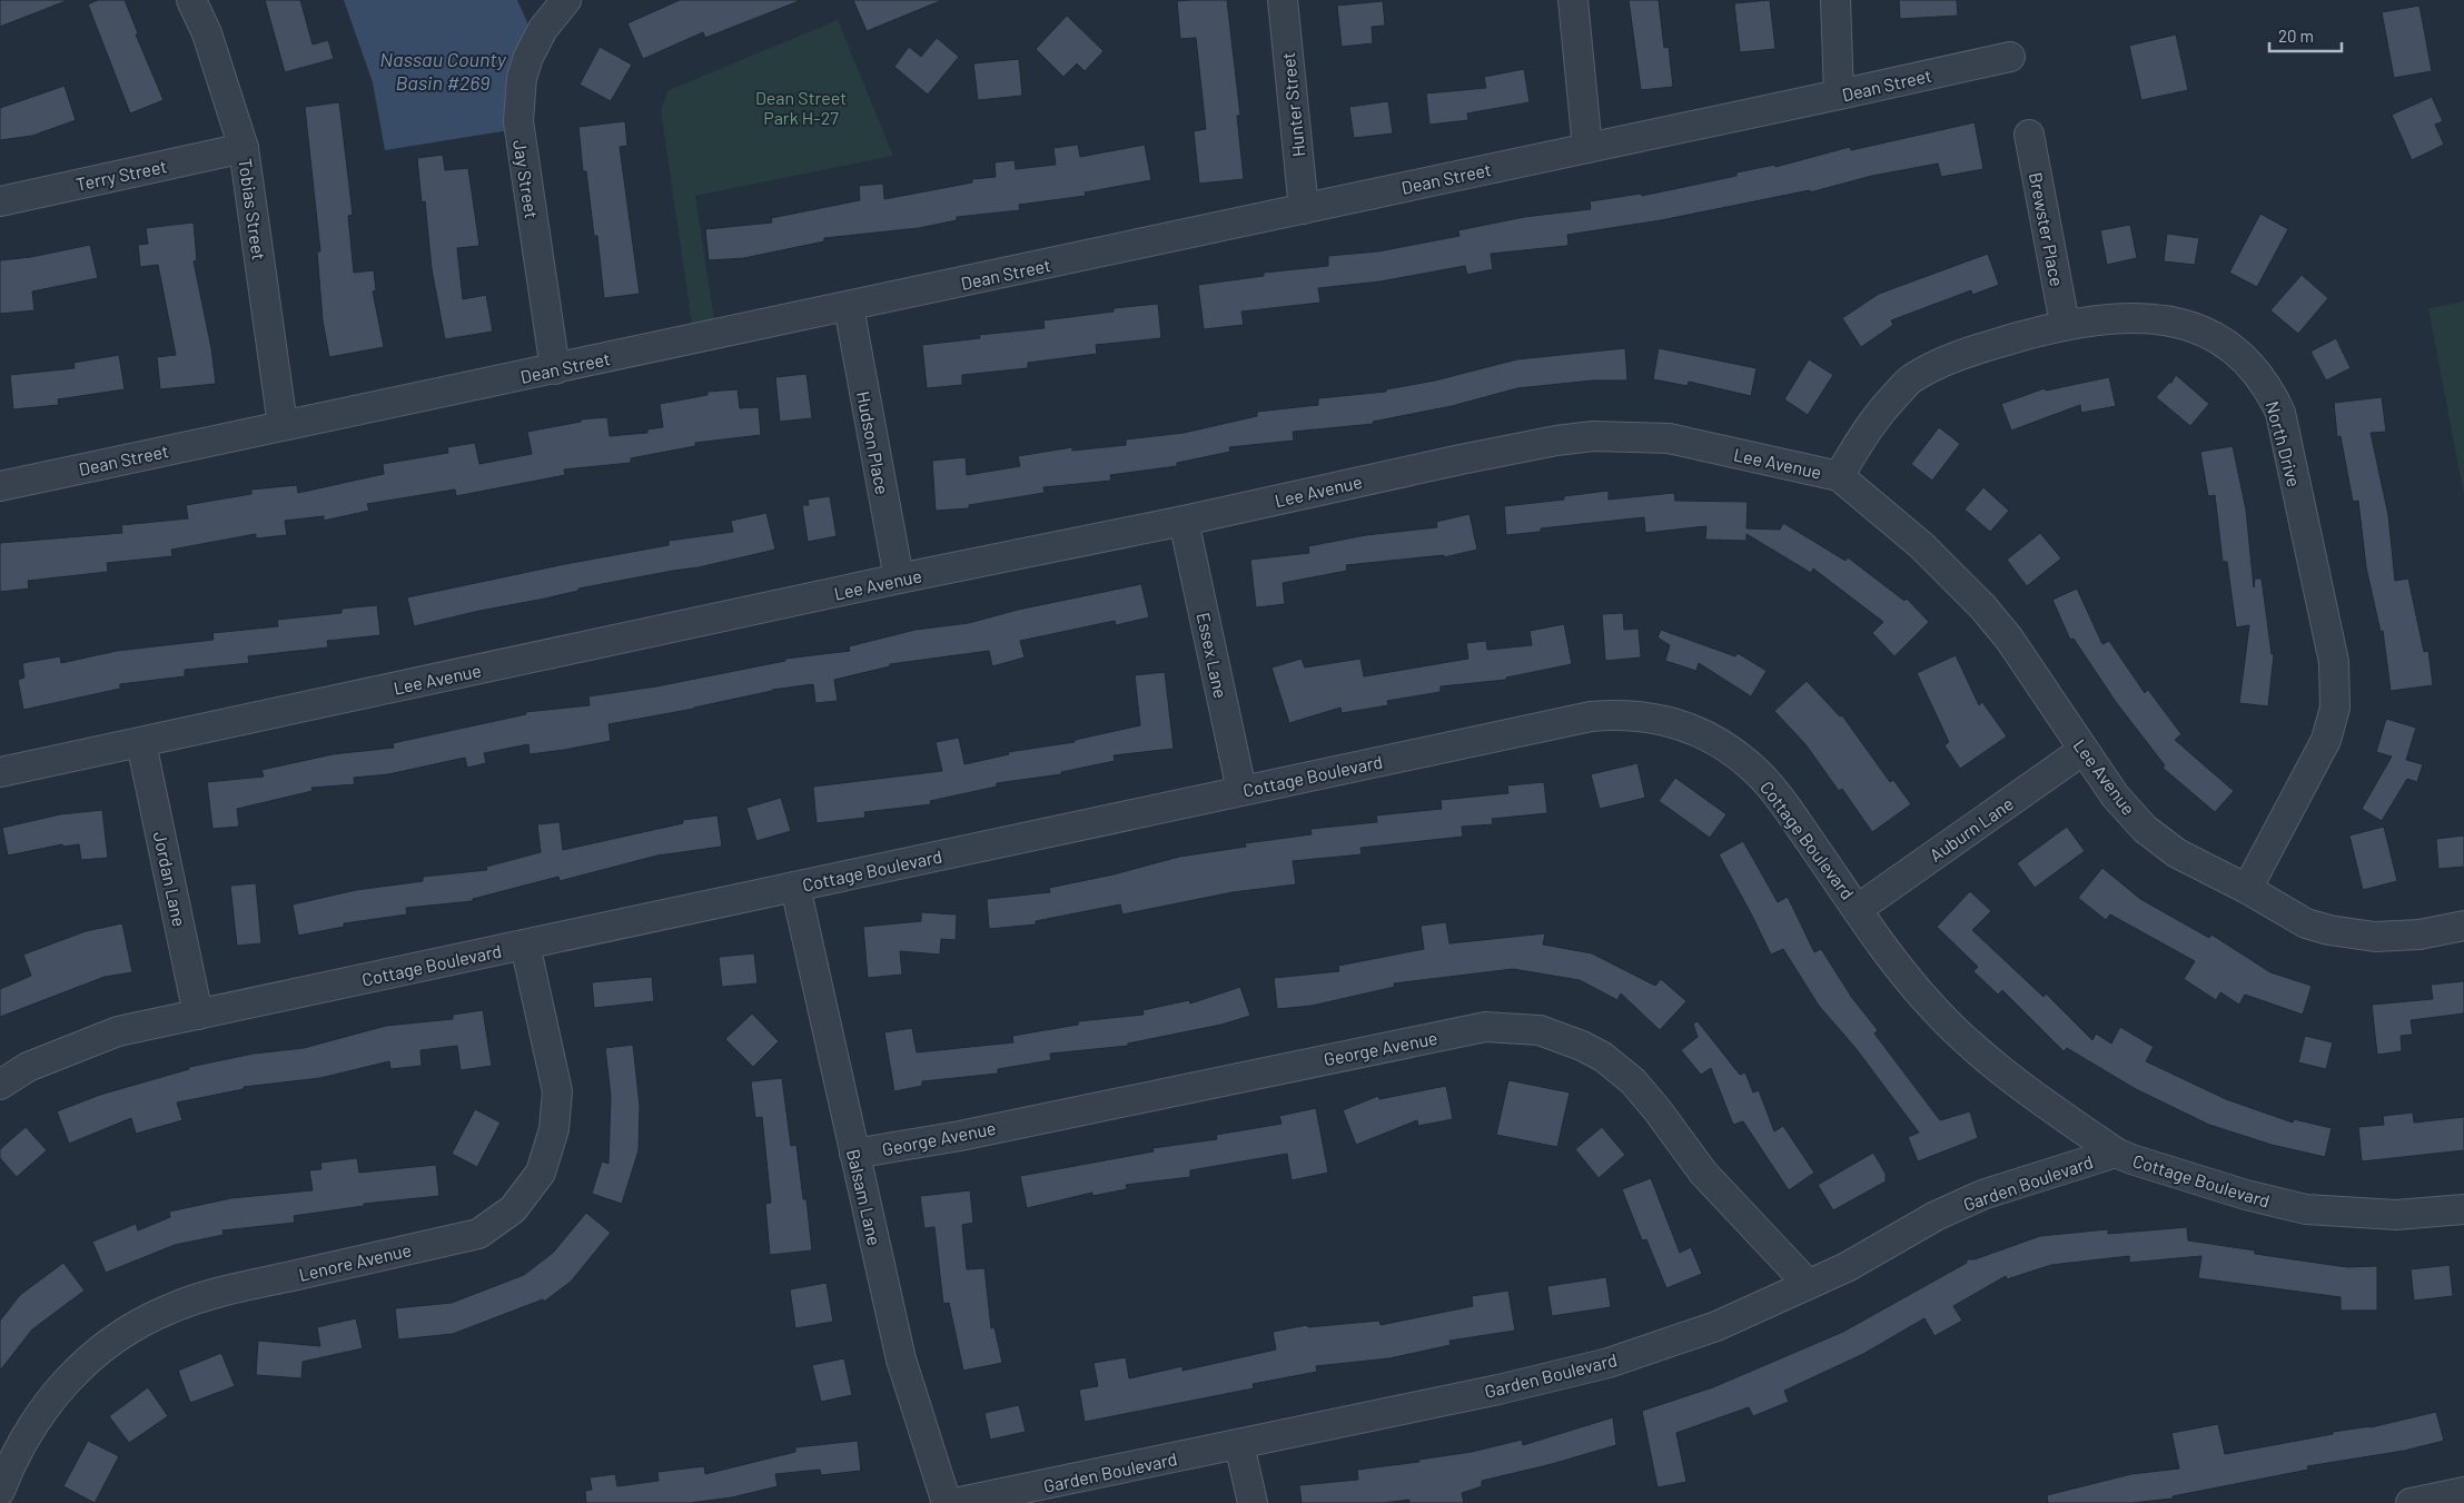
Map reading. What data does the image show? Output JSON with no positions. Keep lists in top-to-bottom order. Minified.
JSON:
{"streets":{"street":["Dean Street","Hunter Street","Terry Street","Jay Street","Tobias Street","Brewster Place","Hudson Place","North Drive","Lee Avenue","Essex Lane","Cottage Boulevard","Auburn Lane","Jordan Lane","George Avenue","Garden Boulevard","Balsam Lane","Lenore Avenue"]},"crossings":[["Dean Street","Hunter Street"],["Dean Street","Jay Street"],["Dean Street","Tobias Street"],["Dean Street","Hudson Place"],["Terry Street","Tobias Street"],["Brewster Place","North Drive"],["Hudson Place","Lee Avenue"],["North Drive","Lee Avenue"],["Lee Avenue","Essex Lane"],["Lee Avenue","Auburn Lane"],["Lee Avenue","Jordan Lane"],["Essex Lane","Cottage Boulevard"],["Cottage Boulevard","Auburn Lane"],["Cottage Boulevard","Jordan Lane"],["Cottage Boulevard","Garden Boulevard"],["Cottage Boulevard","Balsam Lane"],["Cottage Boulevard","Lenore Avenue"],["George Avenue","Garden Boulevard"],["George Avenue","Balsam Lane"]],"water":["Nassau County Basin #269"],"parks":["Dean Street Park H-27"],"scale_bar":"20 m"}
